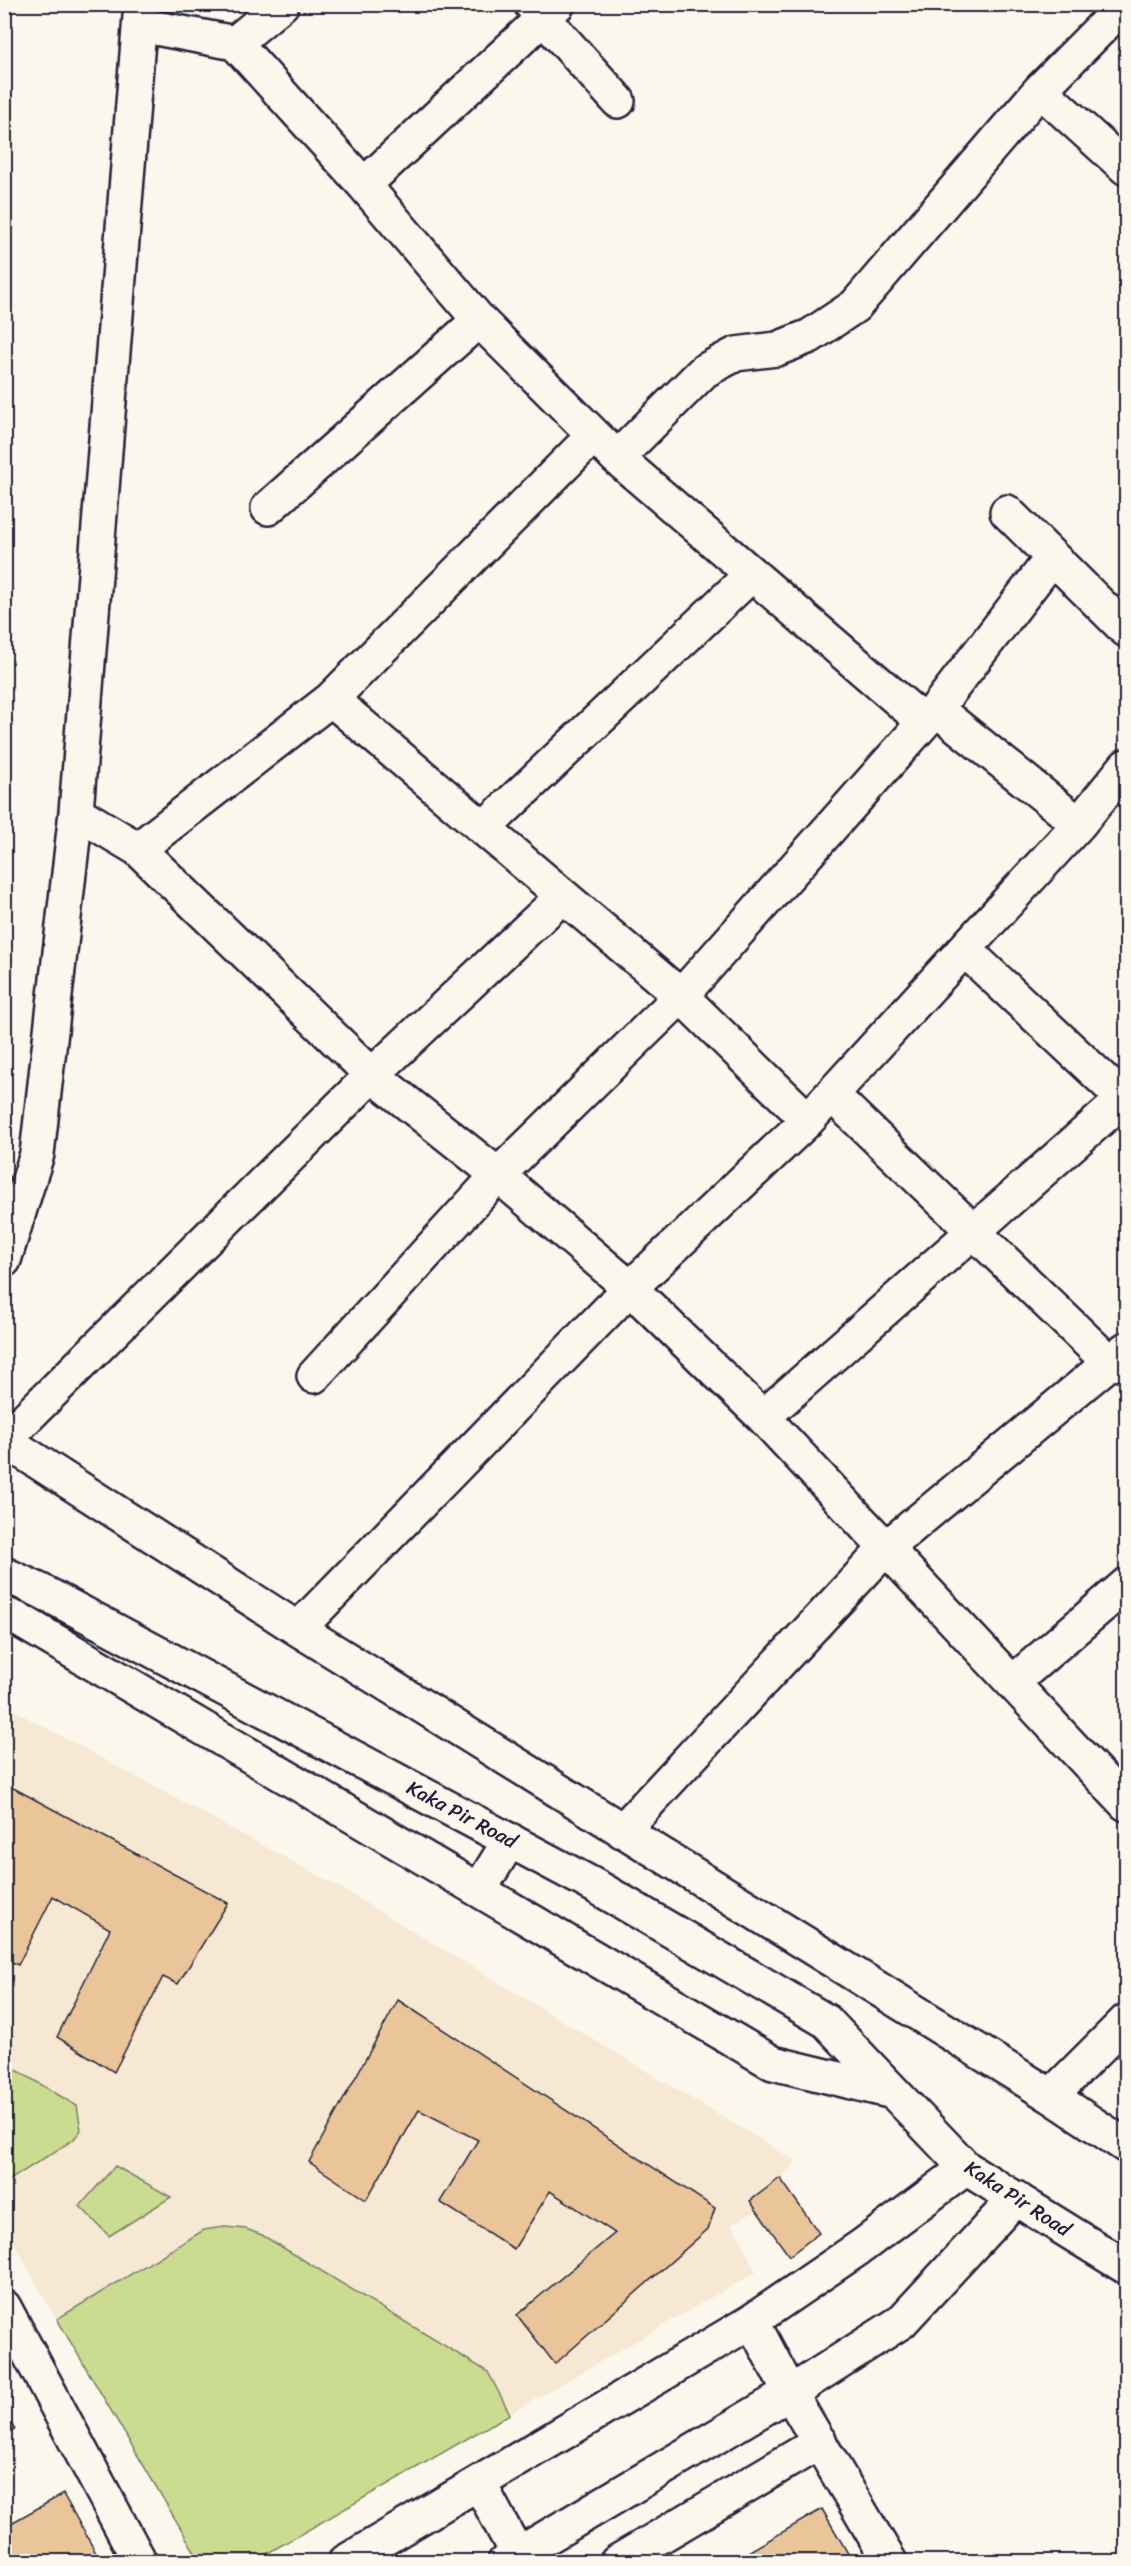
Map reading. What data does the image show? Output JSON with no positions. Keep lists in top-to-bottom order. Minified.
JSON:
{"streets":{"street":["Kaka Pir Road"]}}
